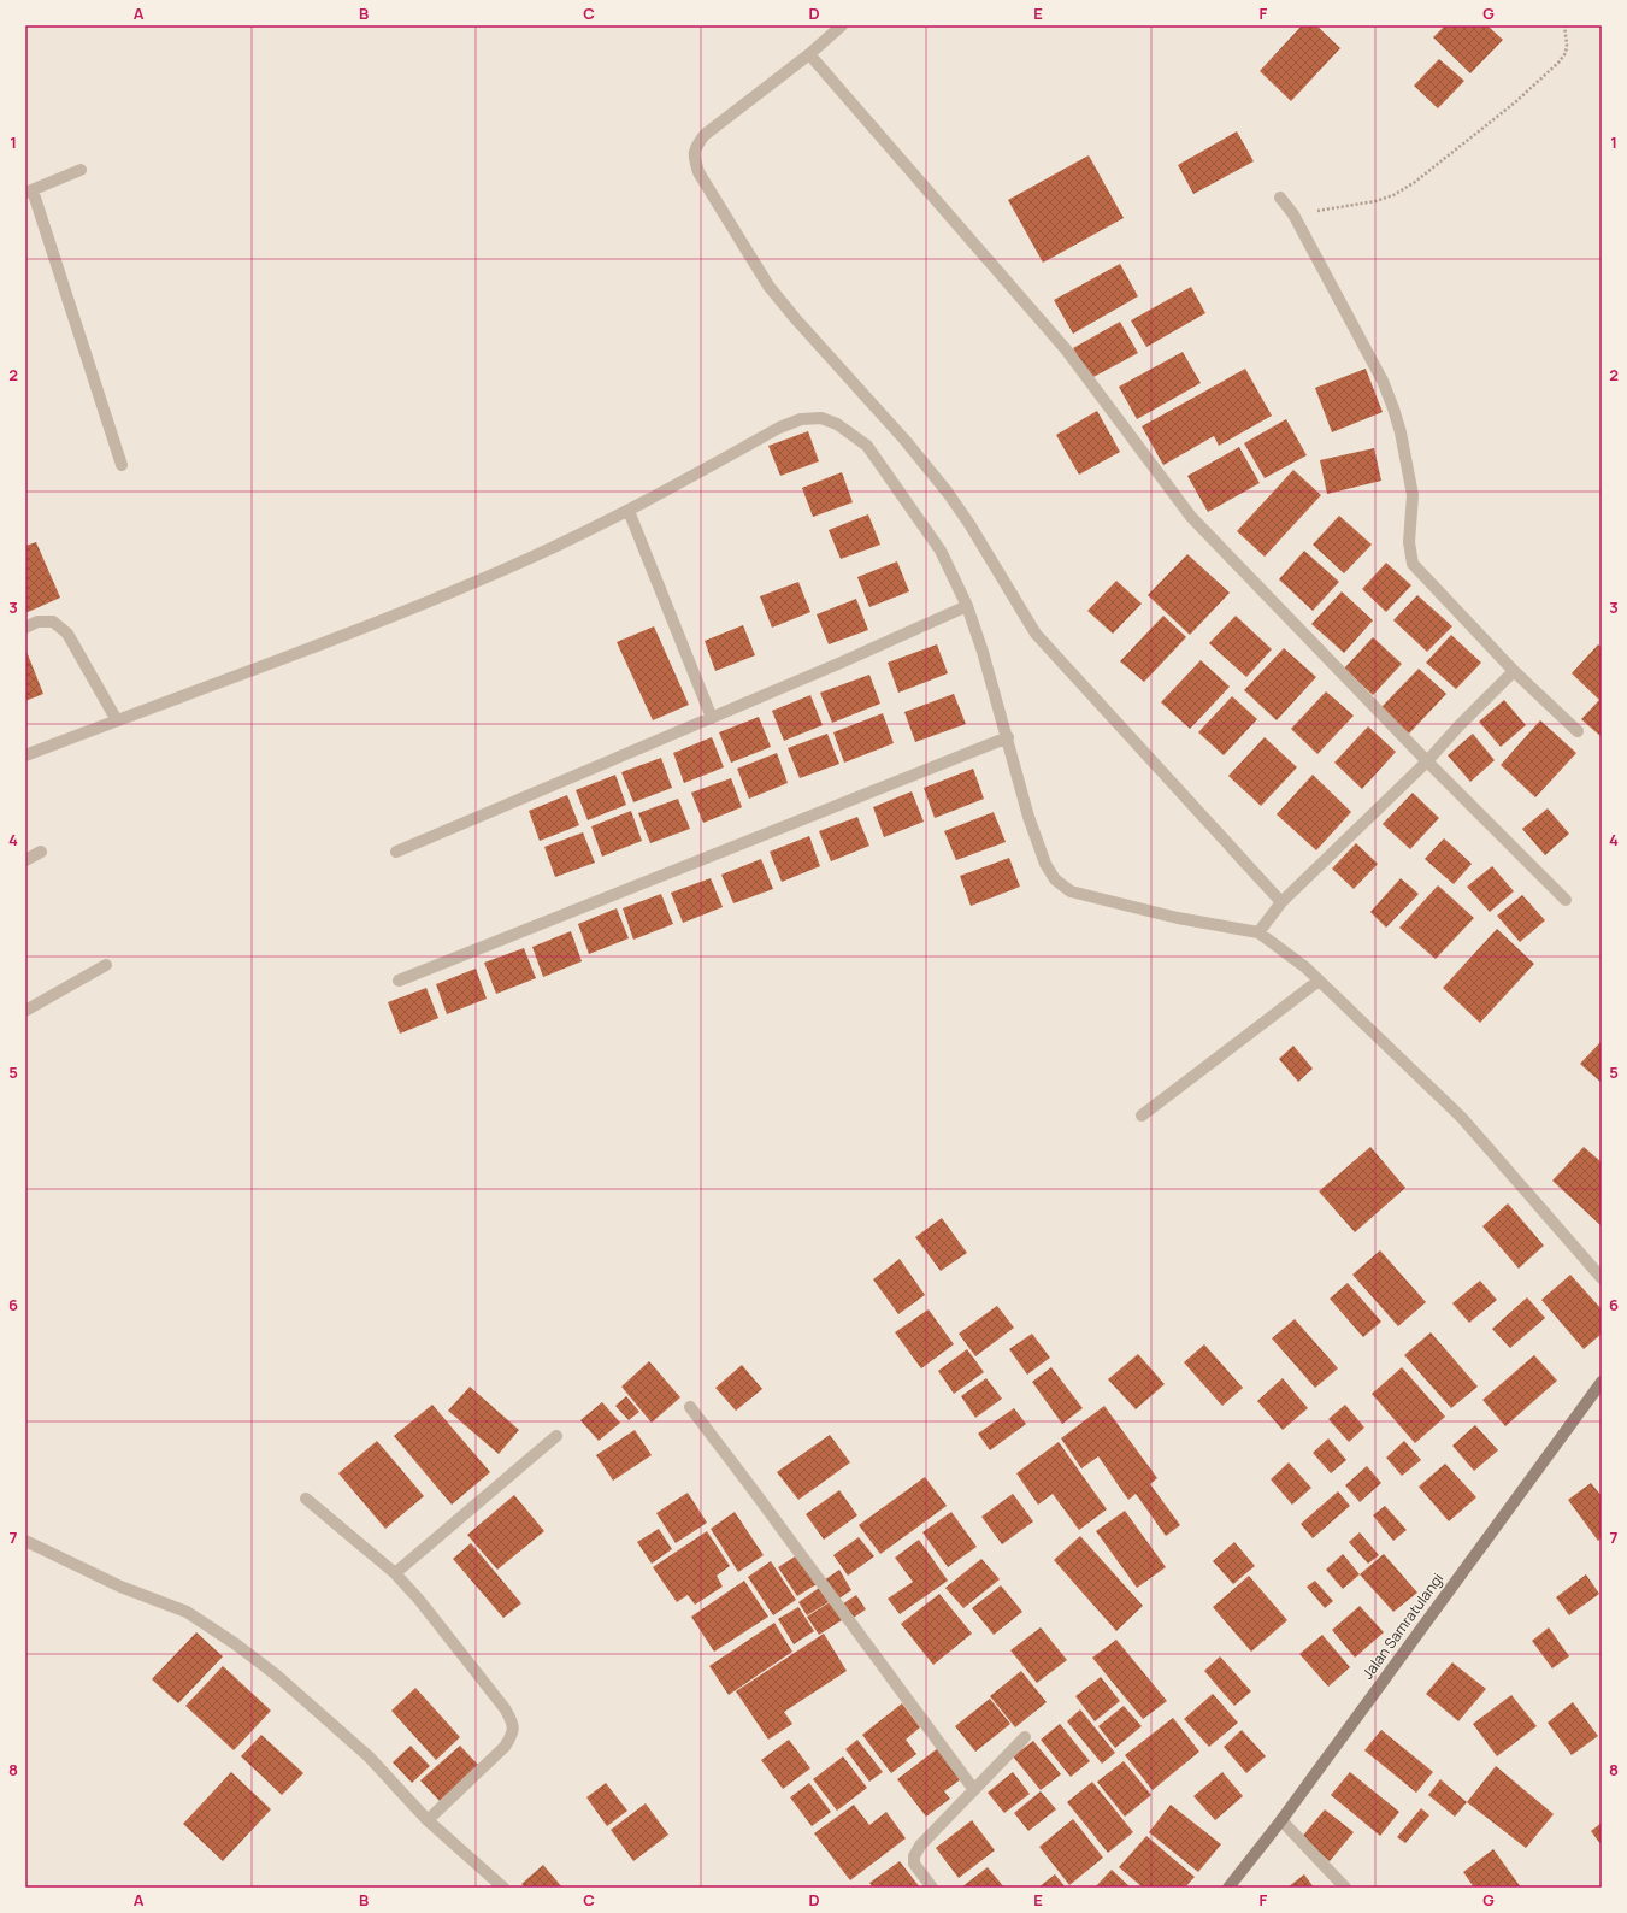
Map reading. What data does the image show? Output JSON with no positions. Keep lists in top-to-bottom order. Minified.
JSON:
{"streets":{"main road":["Jalan Samratulangi"]},"grid":{"columns":["A","B","C","D","E","F","G"],"rows":["1","2","3","4","5","6","7","8"]}}
